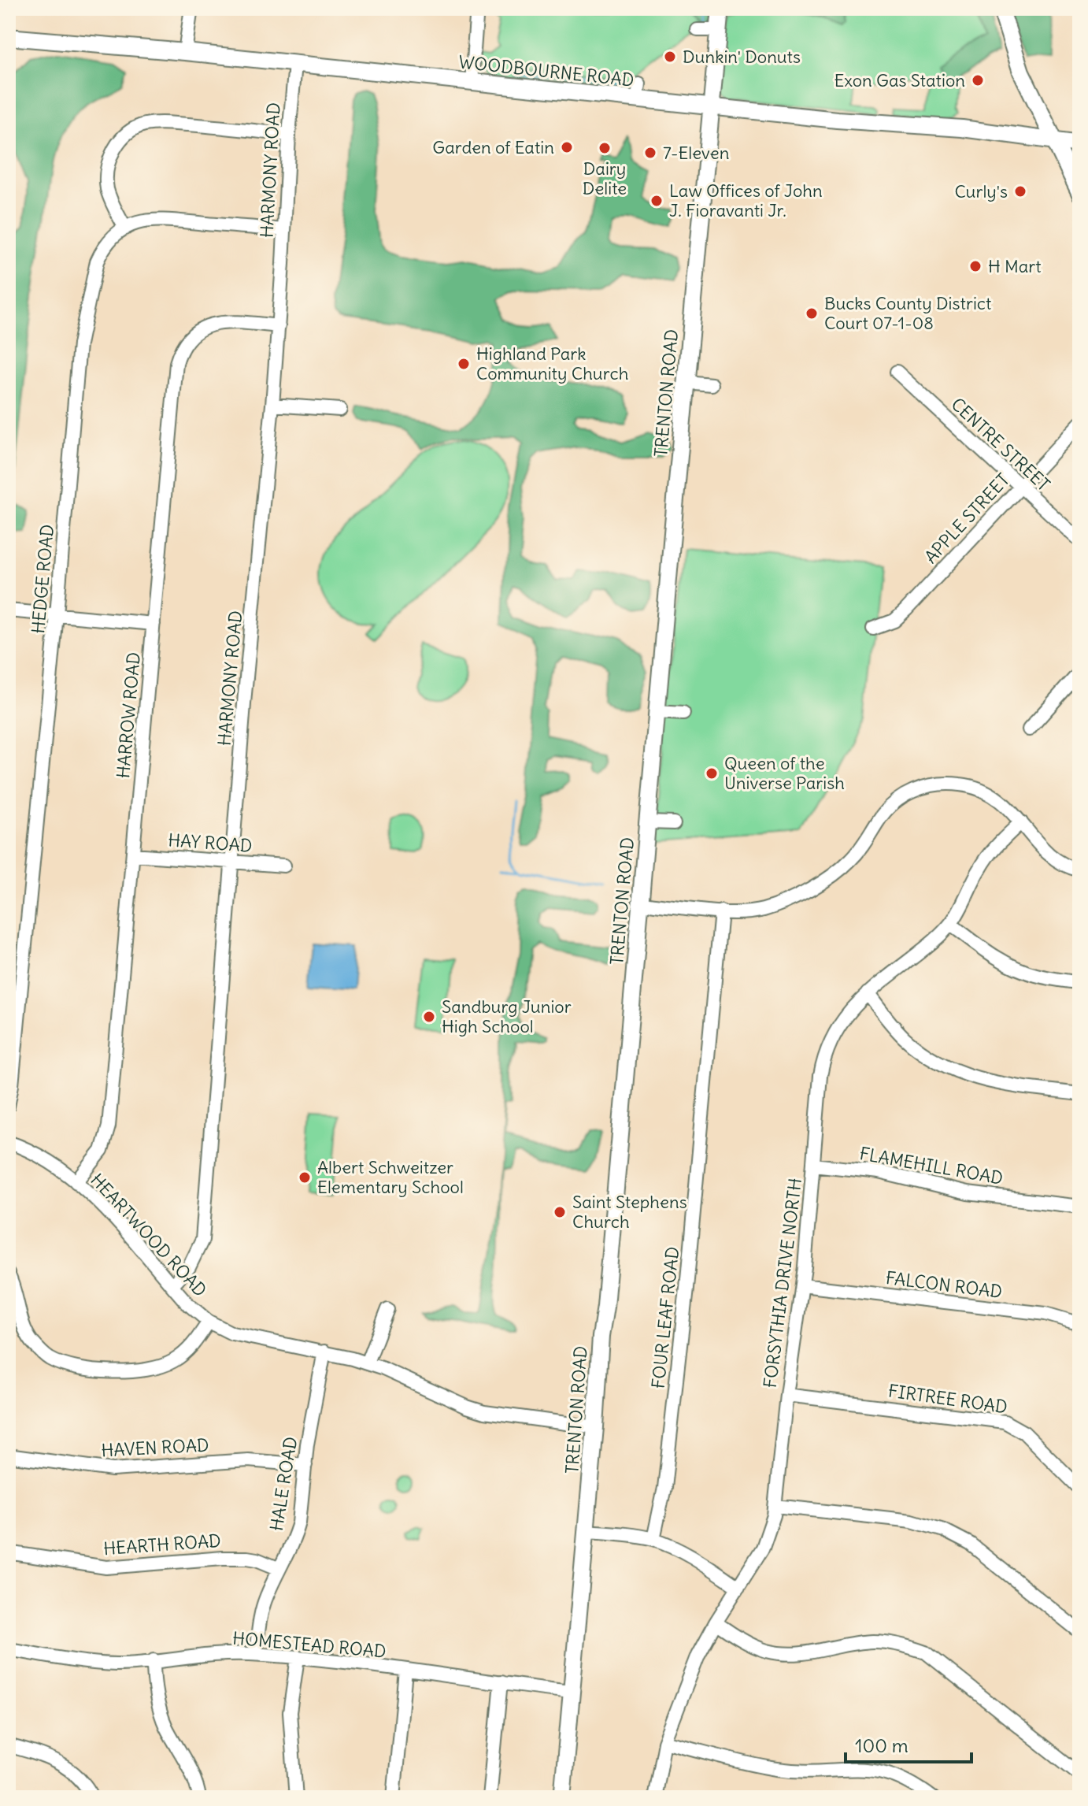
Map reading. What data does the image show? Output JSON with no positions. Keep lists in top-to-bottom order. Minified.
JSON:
{"streets":{"main road":["WOODBOURNE ROAD","TRENTON ROAD"],"street":["HARMONY ROAD","CENTRE STREET","APPLE STREET","HEDGE ROAD","HARROW ROAD","HAY ROAD","FLAMEHILL ROAD","HEARTWOOD ROAD","FORSYTHIA DRIVE NORTH","FALCON ROAD","FOUR LEAF ROAD","FIRTREE ROAD","HAVEN ROAD","HALE ROAD","HEARTH ROAD","HOMESTEAD ROAD"]},"crossings":[["WOODBOURNE ROAD","HARMONY ROAD"],["WOODBOURNE ROAD","TRENTON ROAD"],["HARMONY ROAD","HEDGE ROAD"],["HARMONY ROAD","HARROW ROAD"],["HARMONY ROAD","HAY ROAD"],["HARMONY ROAD","HEARTWOOD ROAD"],["TRENTON ROAD","HEARTWOOD ROAD"],["TRENTON ROAD","HOMESTEAD ROAD"],["CENTRE STREET","APPLE STREET"],["HARROW ROAD","HAY ROAD"],["HARROW ROAD","HEARTWOOD ROAD"],["FLAMEHILL ROAD","FORSYTHIA DRIVE NORTH"],["HEARTWOOD ROAD","HALE ROAD"],["FORSYTHIA DRIVE NORTH","FALCON ROAD"],["FORSYTHIA DRIVE NORTH","FIRTREE ROAD"],["HAVEN ROAD","HALE ROAD"],["HALE ROAD","HEARTH ROAD"],["HALE ROAD","HOMESTEAD ROAD"]],"places":["Dunkin' Donuts","Exon Gas Station","Garden of Eatin","Dairy Delite","7-Eleven","Curly's","Law Offices of John J. Fioravanti Jr.","H Mart","Bucks County District Court 07-1-08","Highland Park Community Church","Queen of the Universe Parish","Sandburg Junior High School","Albert Schweitzer Elementary School","Saint Stephens Church"],"scale_bar":"100 m"}
